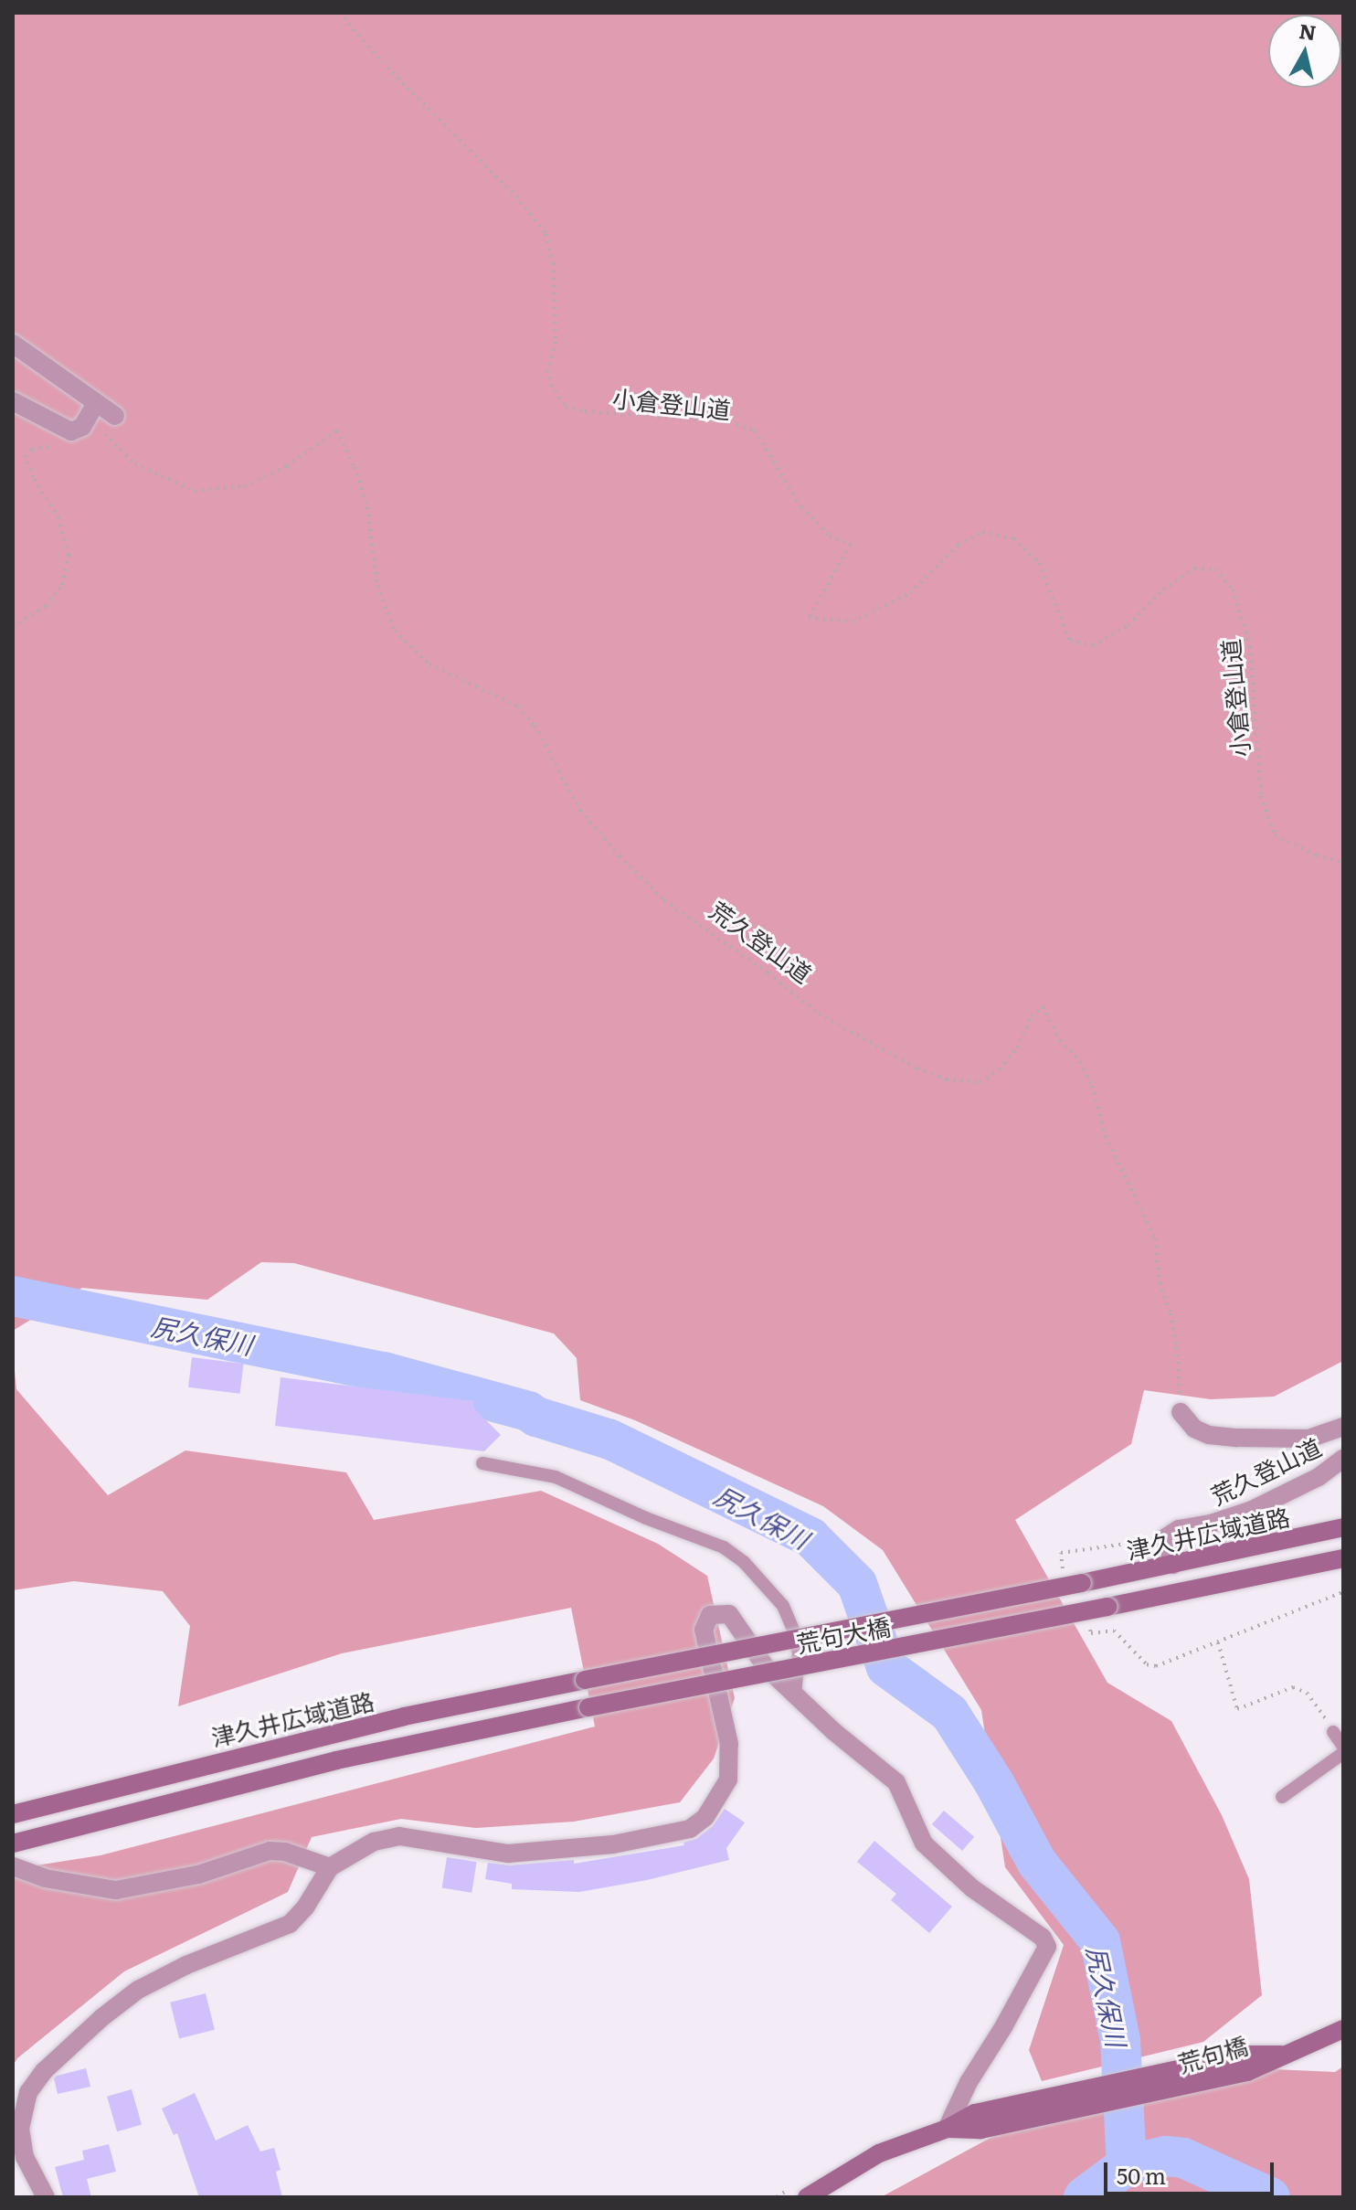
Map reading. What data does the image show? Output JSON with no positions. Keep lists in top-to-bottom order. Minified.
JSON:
{"streets":{"main road":["津久井広域道路","荒句大橋","荒句橋"],"street":["荒久登山道"],"path":["小倉登山道"]},"crossings":[["津久井広域道路","荒句大橋"]],"water":["尻久保川"],"scale_bar":"50 m","north":"top"}
